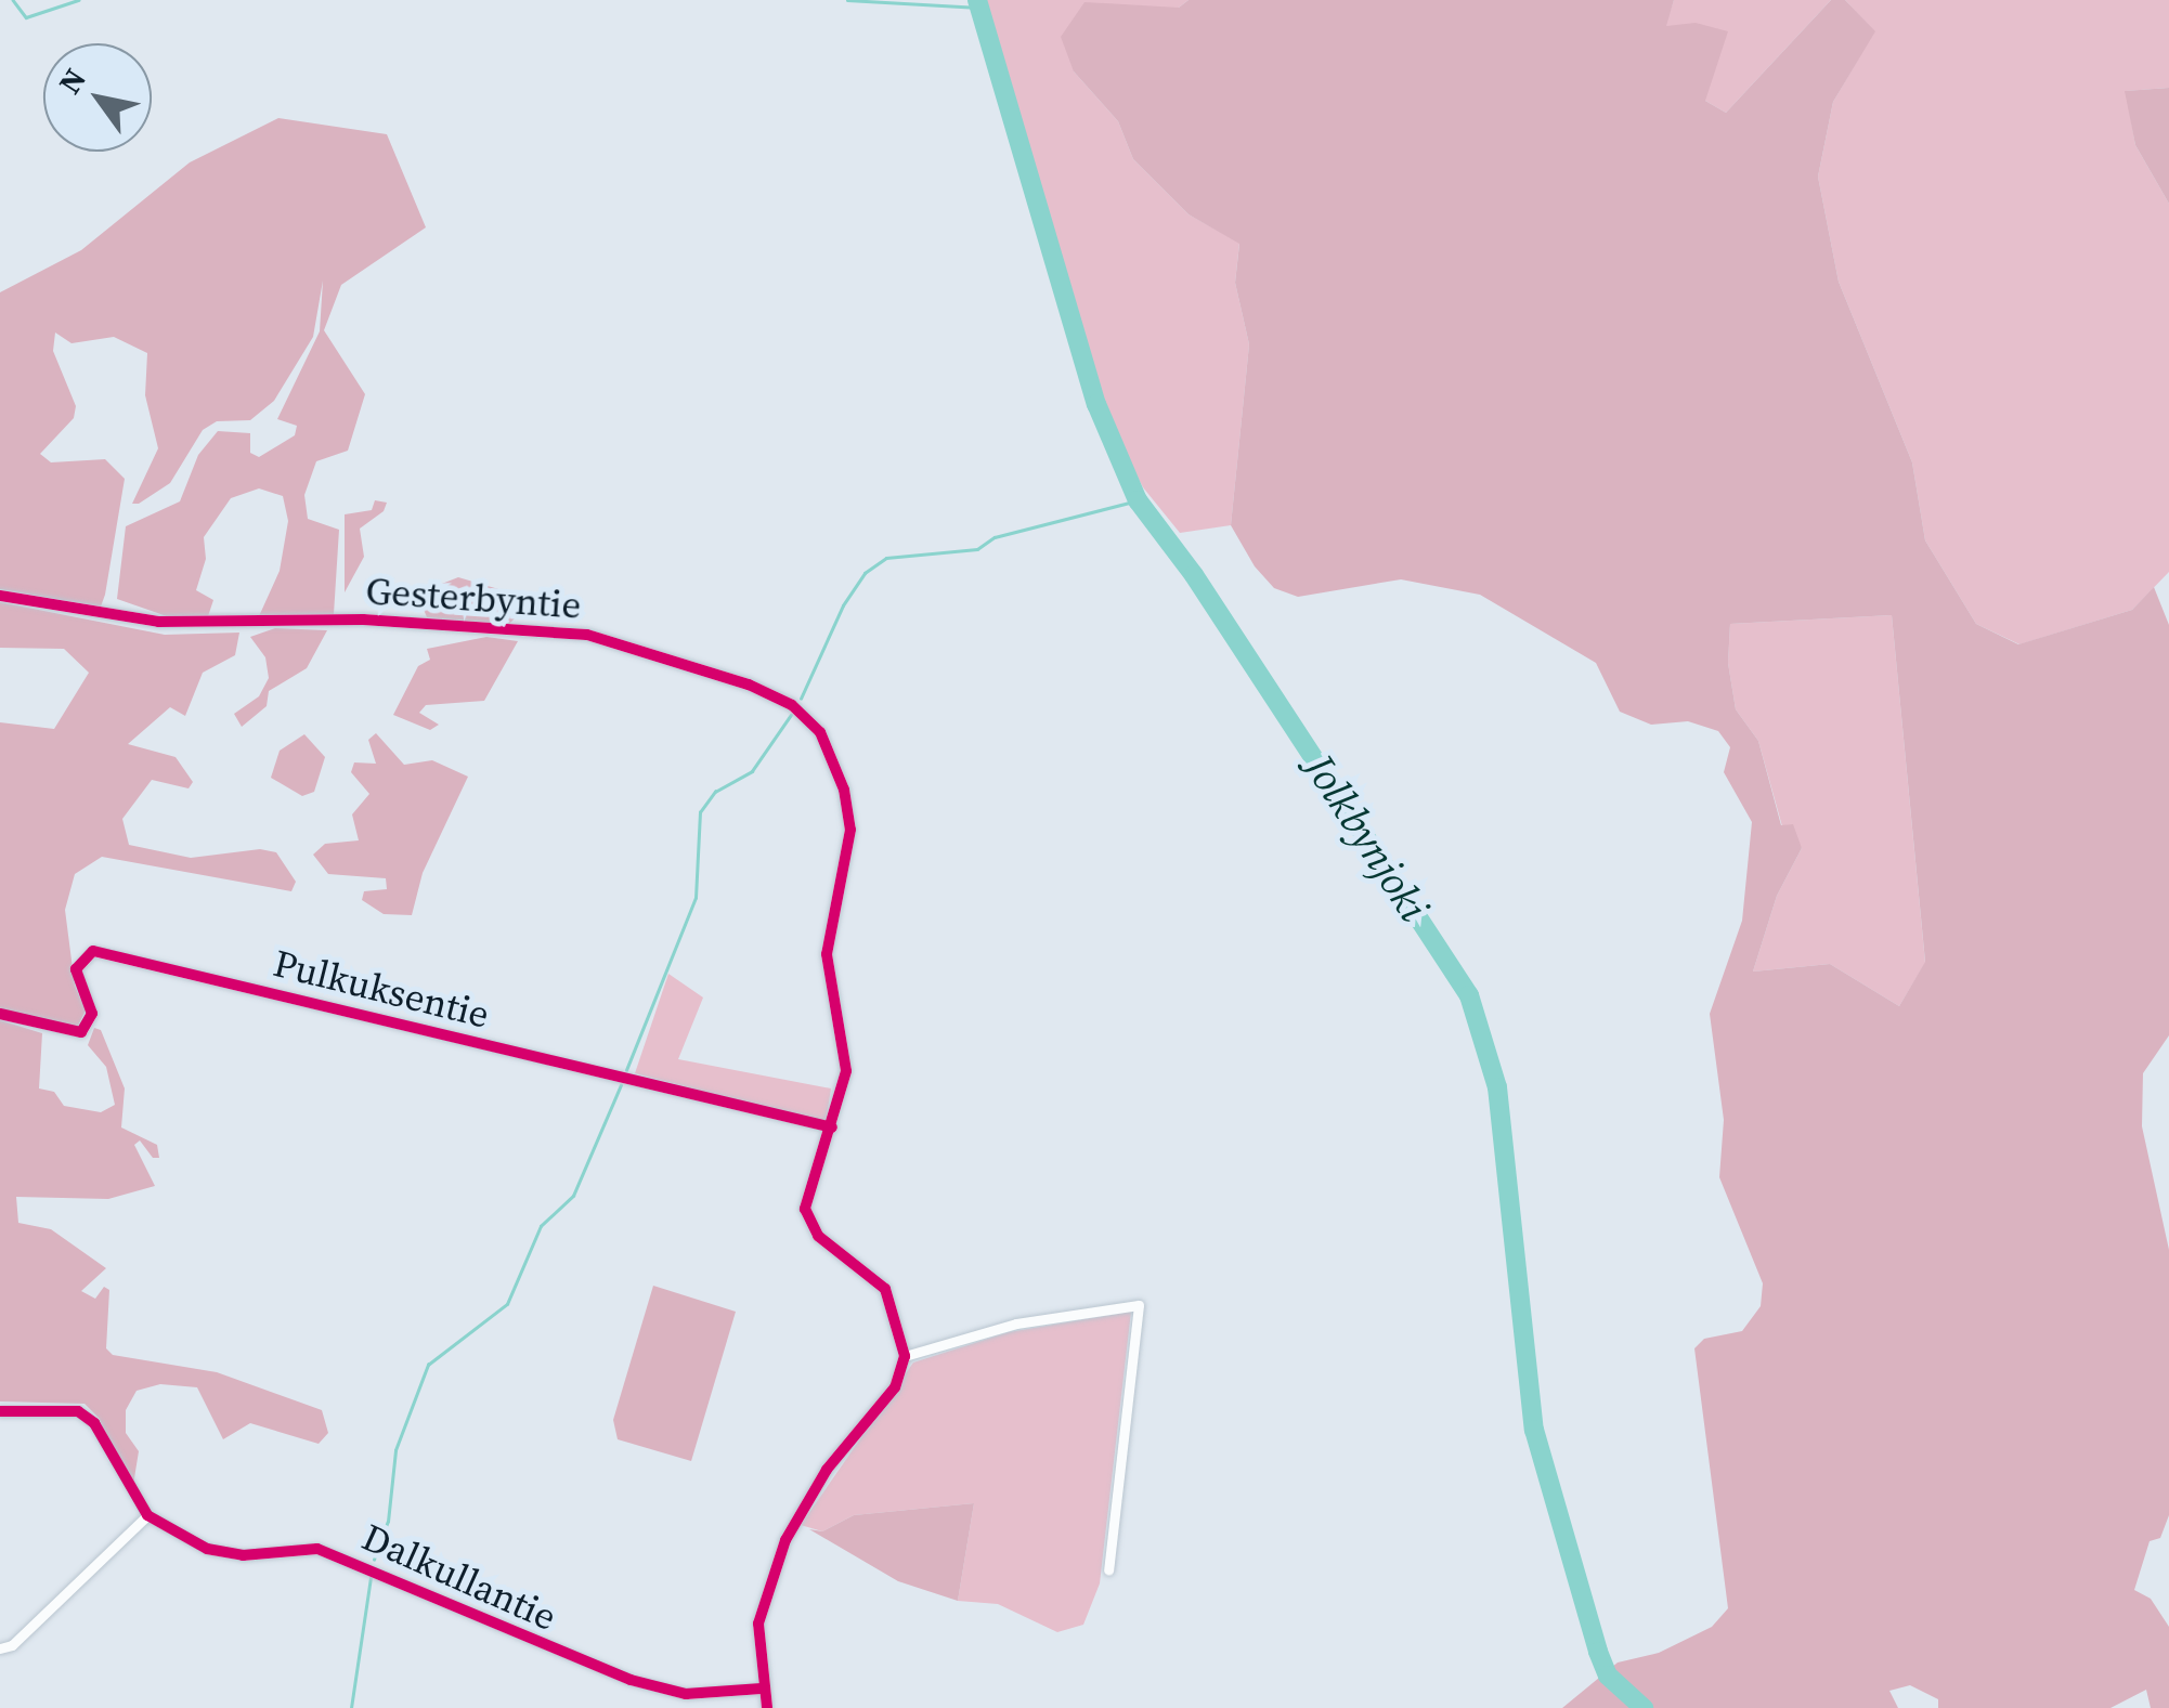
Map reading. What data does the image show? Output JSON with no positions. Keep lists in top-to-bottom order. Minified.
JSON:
{"streets":{"street":["Gesterbyntie","Pulkuksentie","Dalkullantie"]},"crossings":[["Gesterbyntie","Pulkuksentie"]],"water":["Jolkbynjoki"],"north":"top left"}
